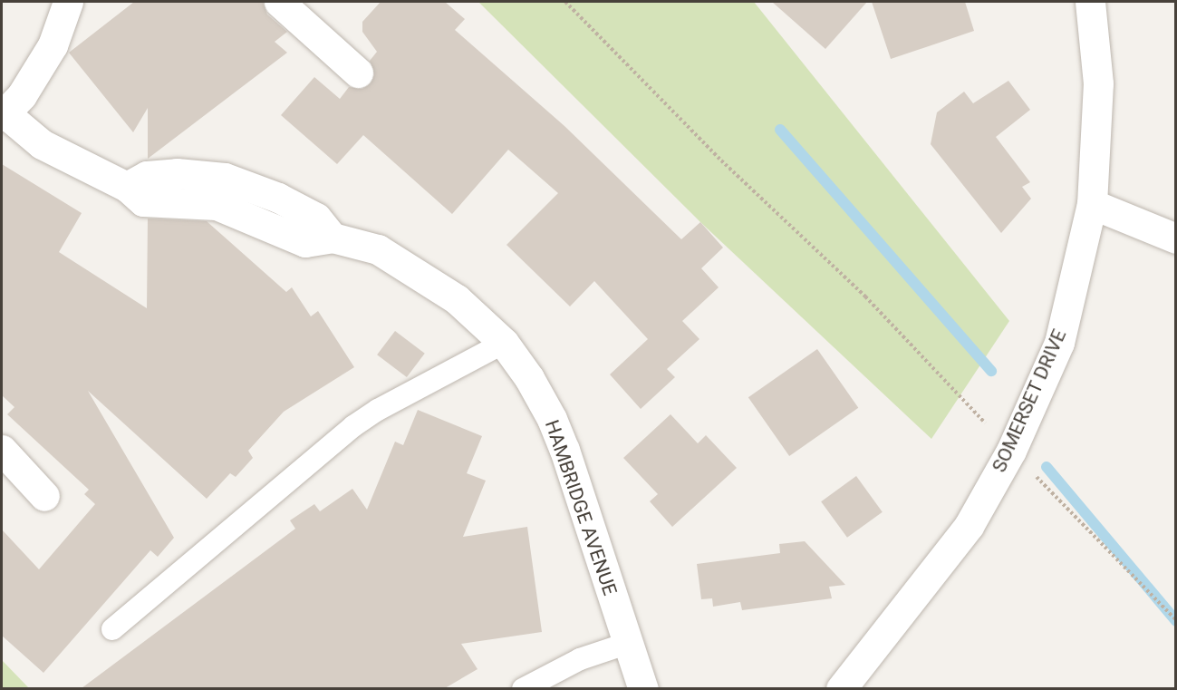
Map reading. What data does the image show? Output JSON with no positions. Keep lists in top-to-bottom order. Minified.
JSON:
{"streets":{"street":["SOMERSET DRIVE","HAMBRIDGE AVENUE"]}}
